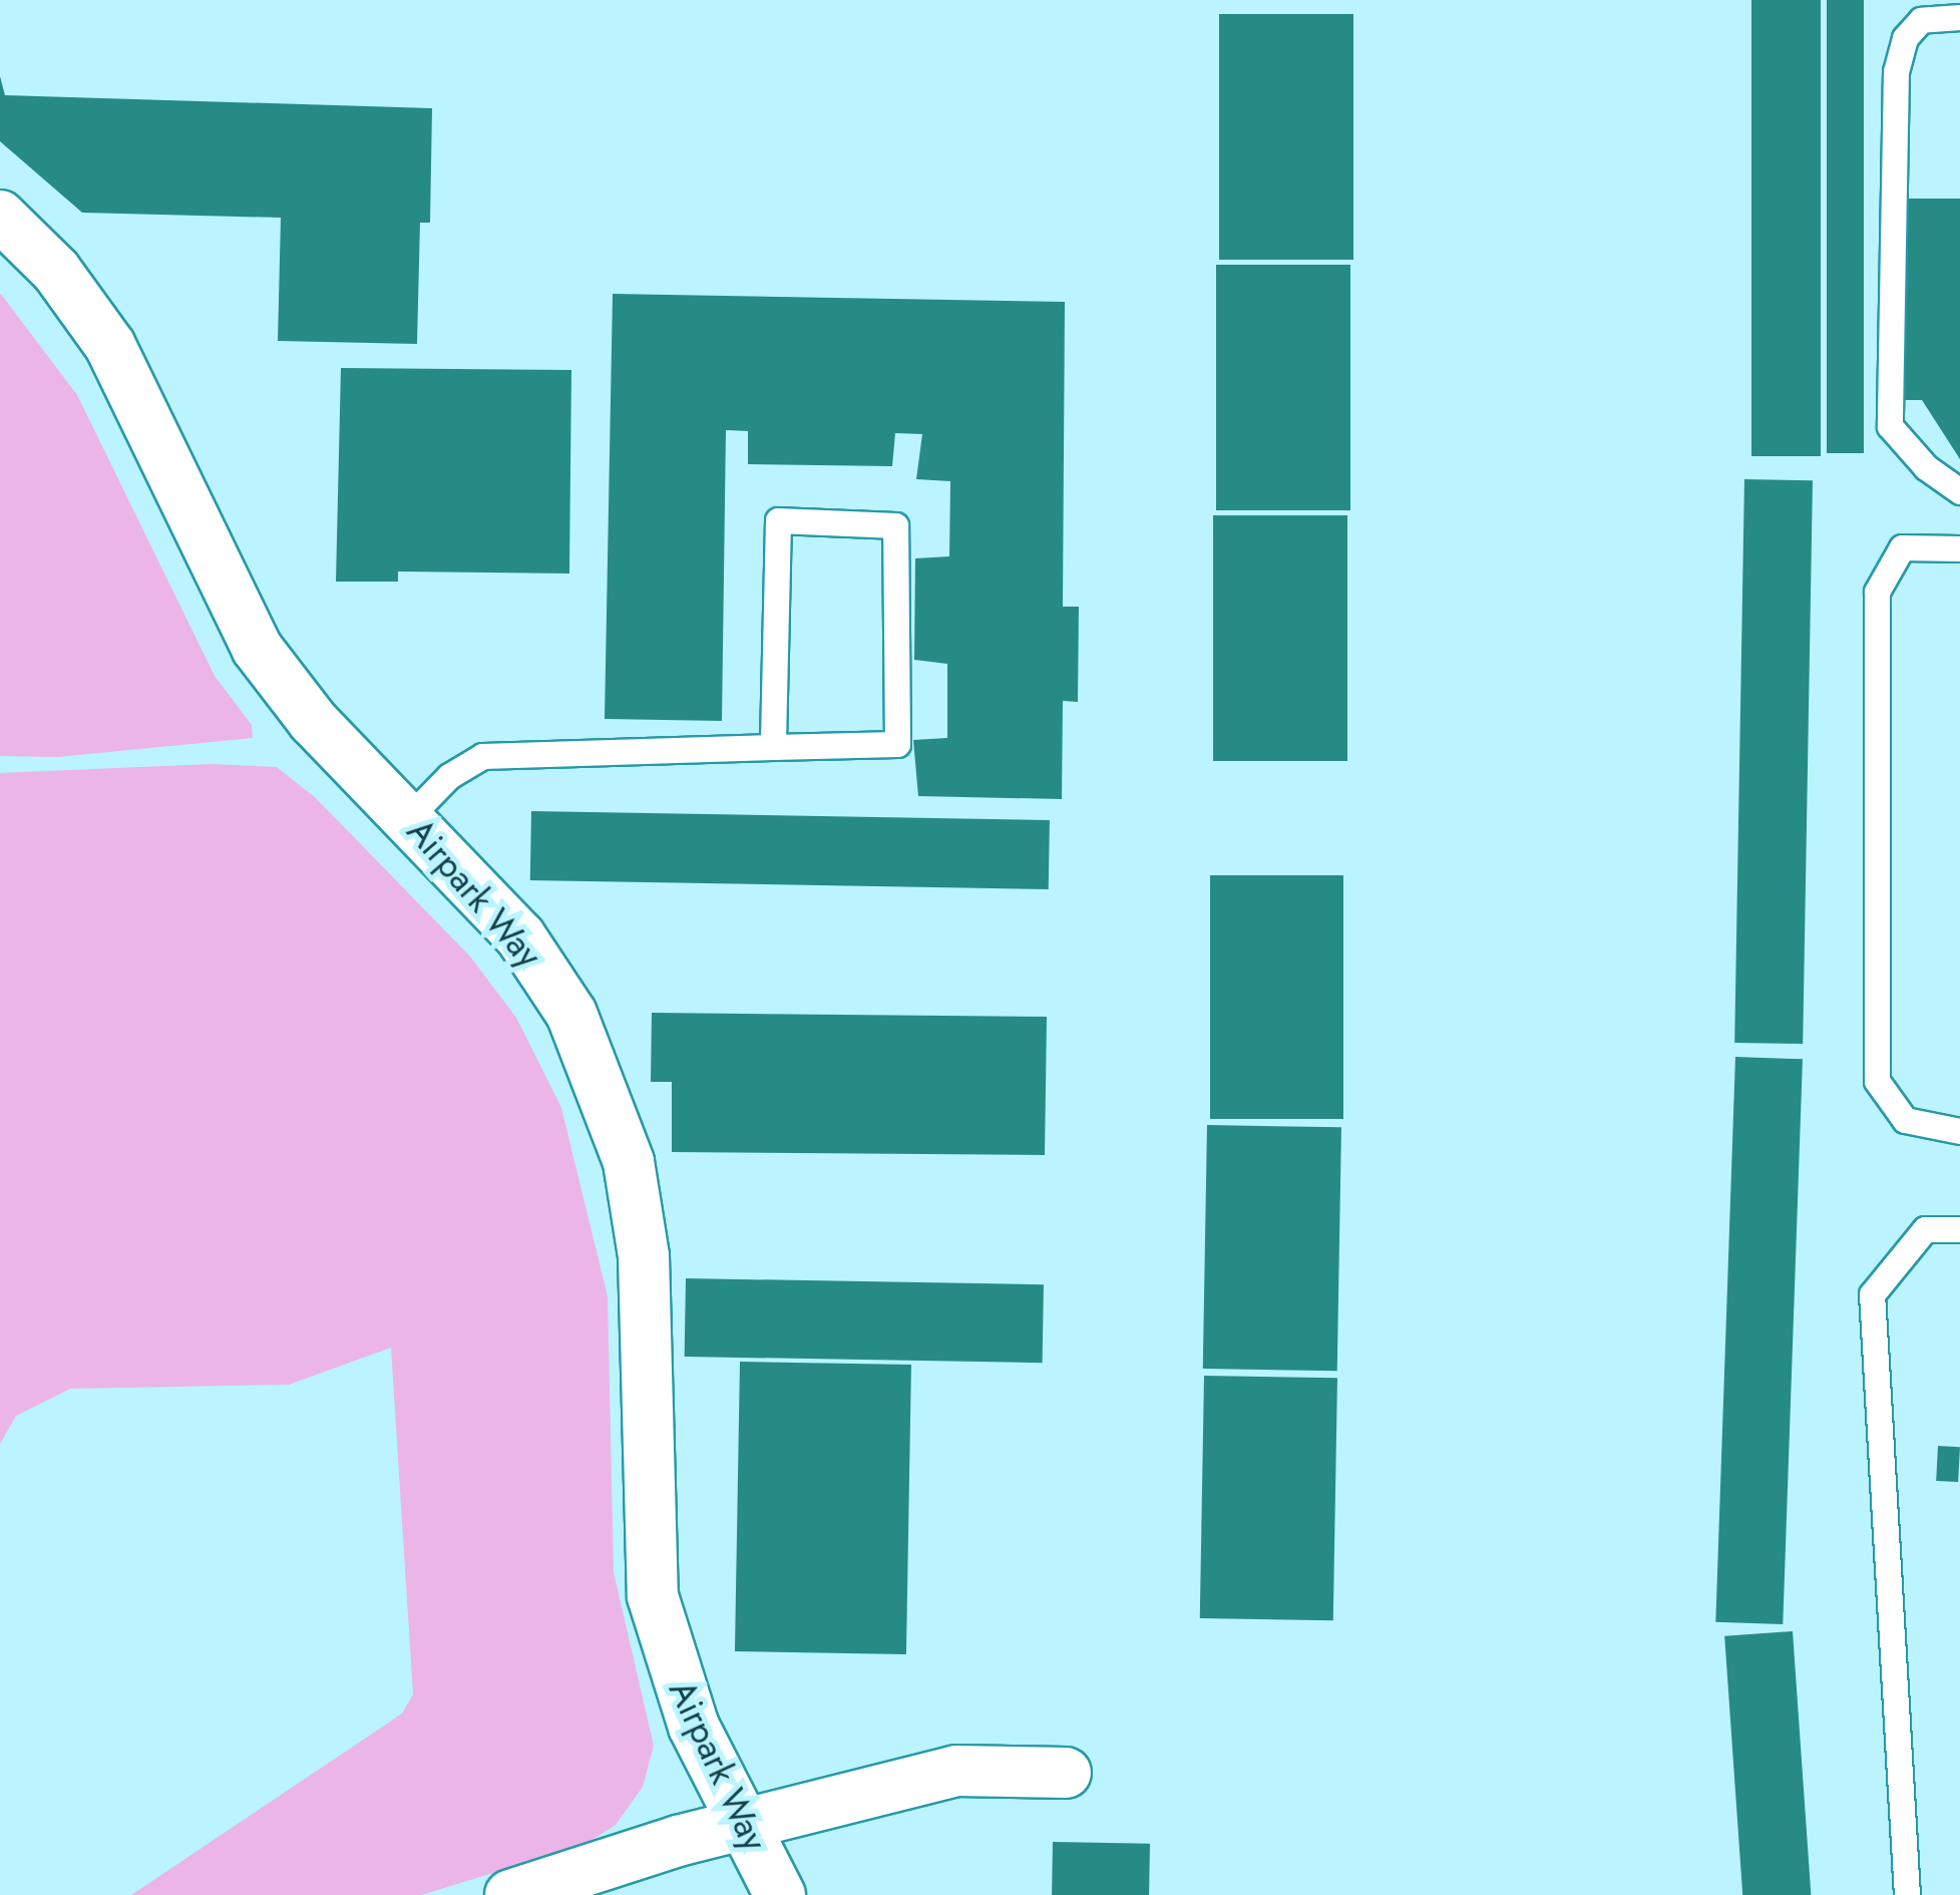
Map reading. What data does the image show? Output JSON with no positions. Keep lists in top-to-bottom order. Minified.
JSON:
{"streets":{"street":["Airpark Way"]}}
